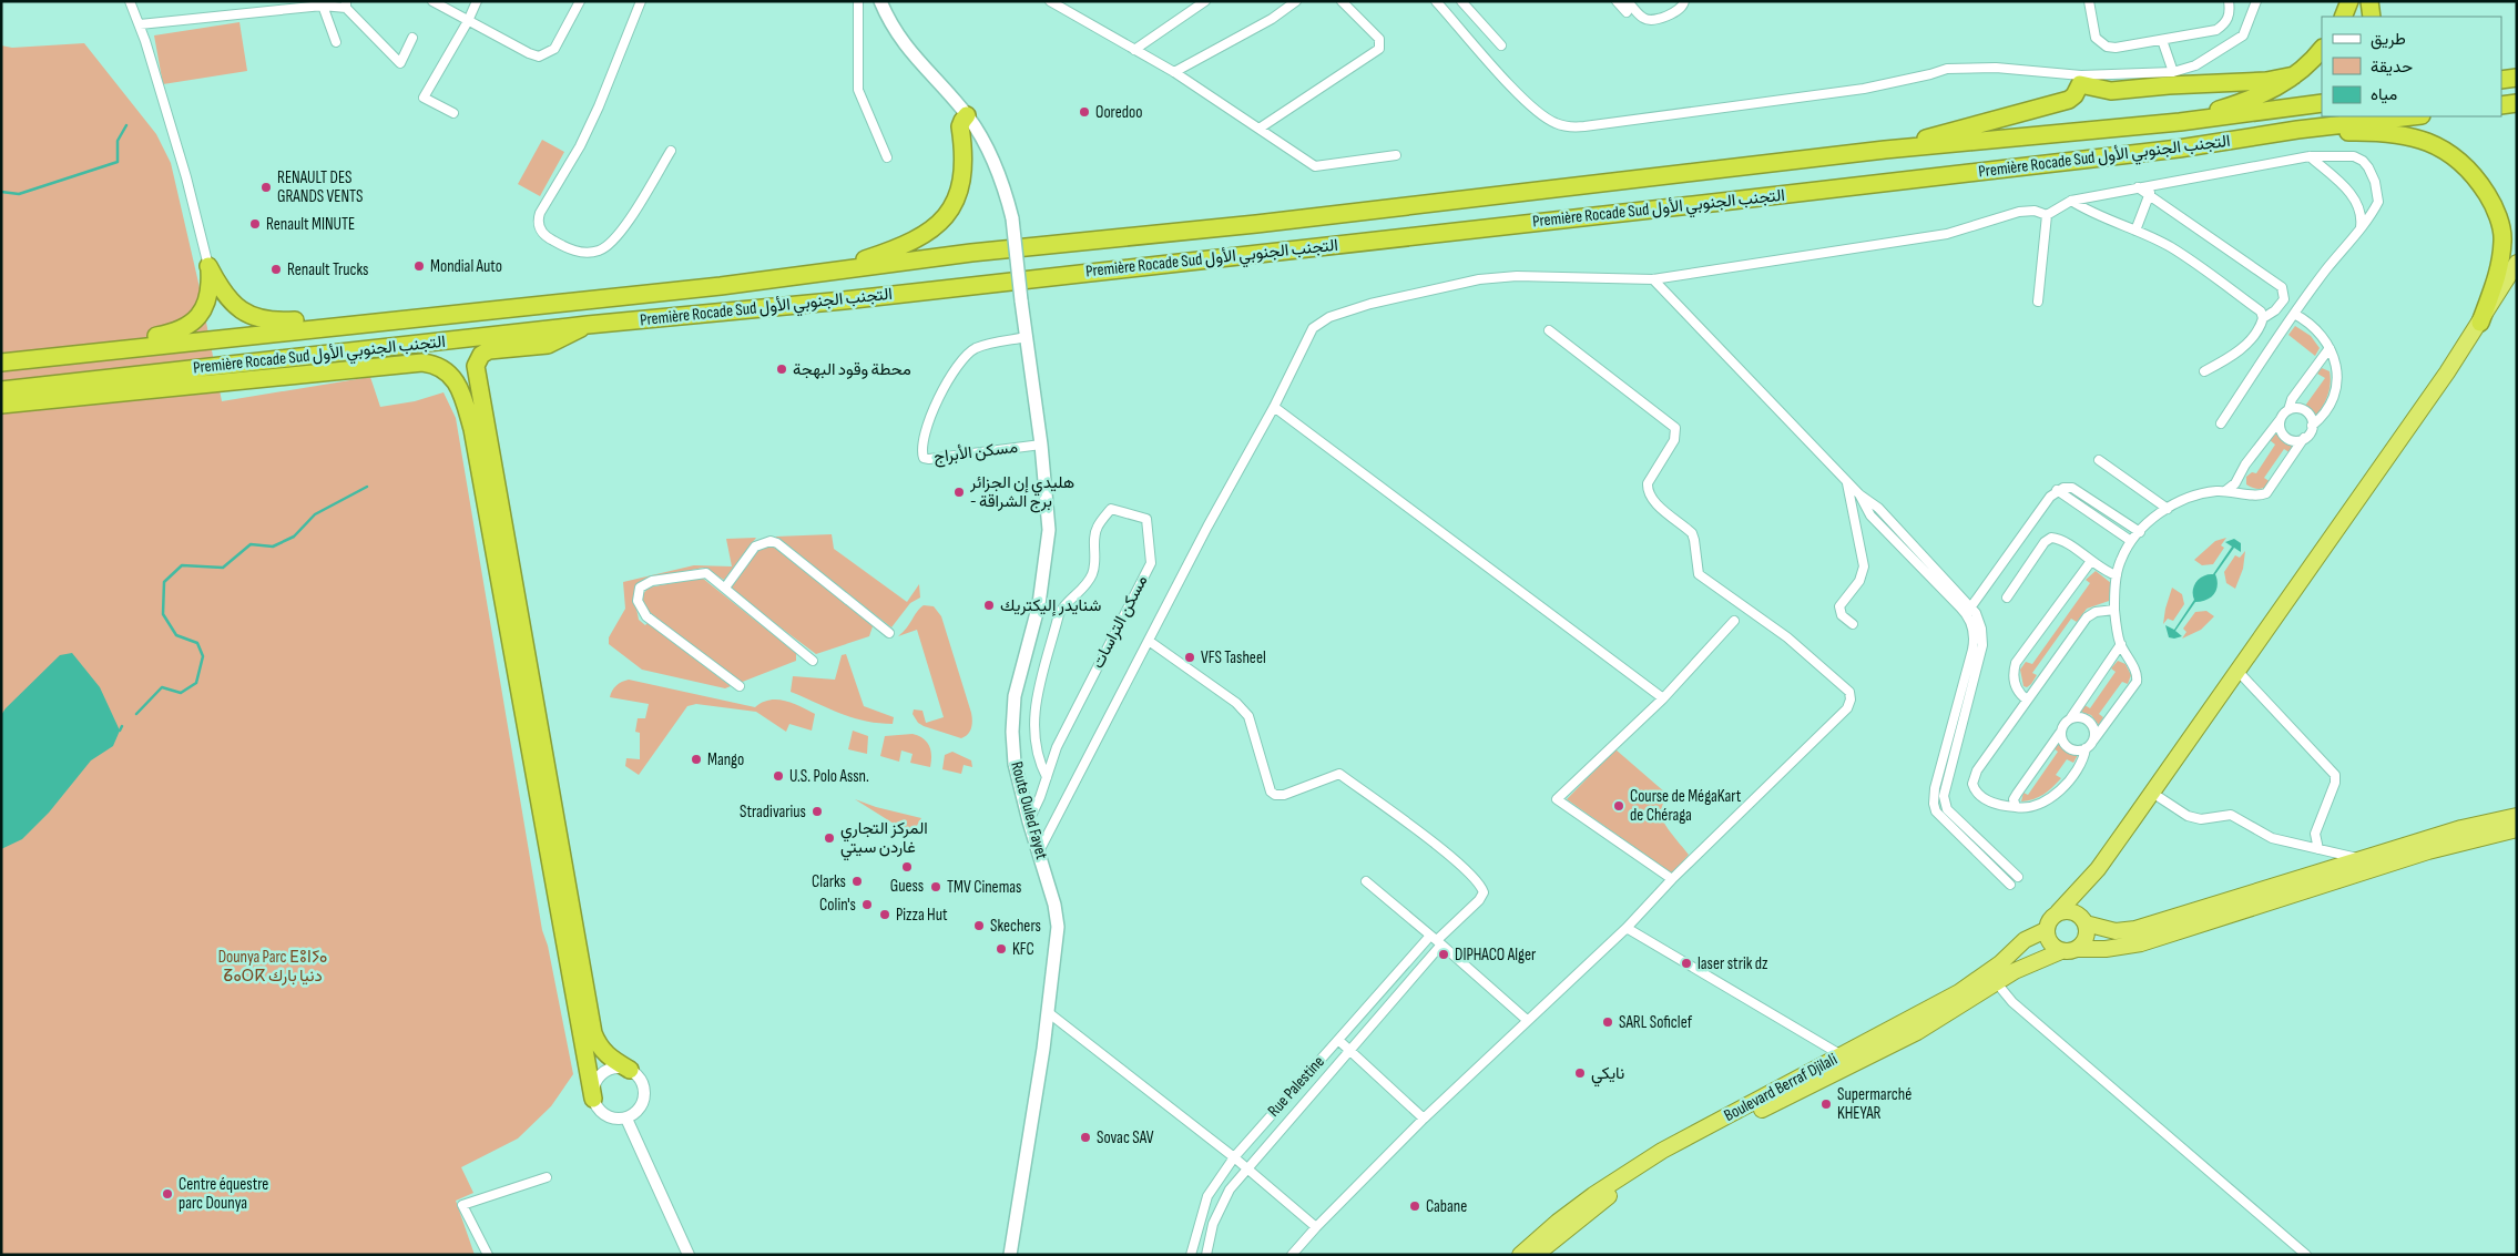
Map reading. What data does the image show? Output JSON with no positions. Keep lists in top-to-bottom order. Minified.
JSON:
{"streets":{"highway":["Première Rocade Sud التجنب الجنوبي الأول","Boulevard Berraf Djilali"],"main road":["Route Ouled Fayet"],"street":["مسكن الأبراج","مسكن التراسات","Rue Palestine"]},"crossings":[["مسكن الأبراج","Route Ouled Fayet"],["مسكن التراسات","Route Ouled Fayet"]],"parks":["Dounya Parc ⴹⵓⵏⵢⴰ ⵒⴰⵔⴽ دنيا بارك"],"places":["Ooredoo","RENAULT DES GRANDS VENTS","Renault MINUTE","Mondial Auto","Renault Trucks","محطة وقود البهجة","هليدي إن الجزائر - برج الشراقة","شنايدر إليكتريك","VFS Tasheel","Mango","U.S. Polo Assn.","Course de MégaKart de Chéraga","Stradivarius","المركز التجاري غاردن سيتي","Guess","Clarks","TMV Cinemas","Colin's","Pizza Hut","Skechers","KFC","DIPHACO Alger","laser strik dz","SARL Soficlef","نايكي","Supermarché KHEYAR","Sovac SAV","Centre équestre parc Dounya","Cabane"],"legend":["طريق","حديقة","مياه"]}
